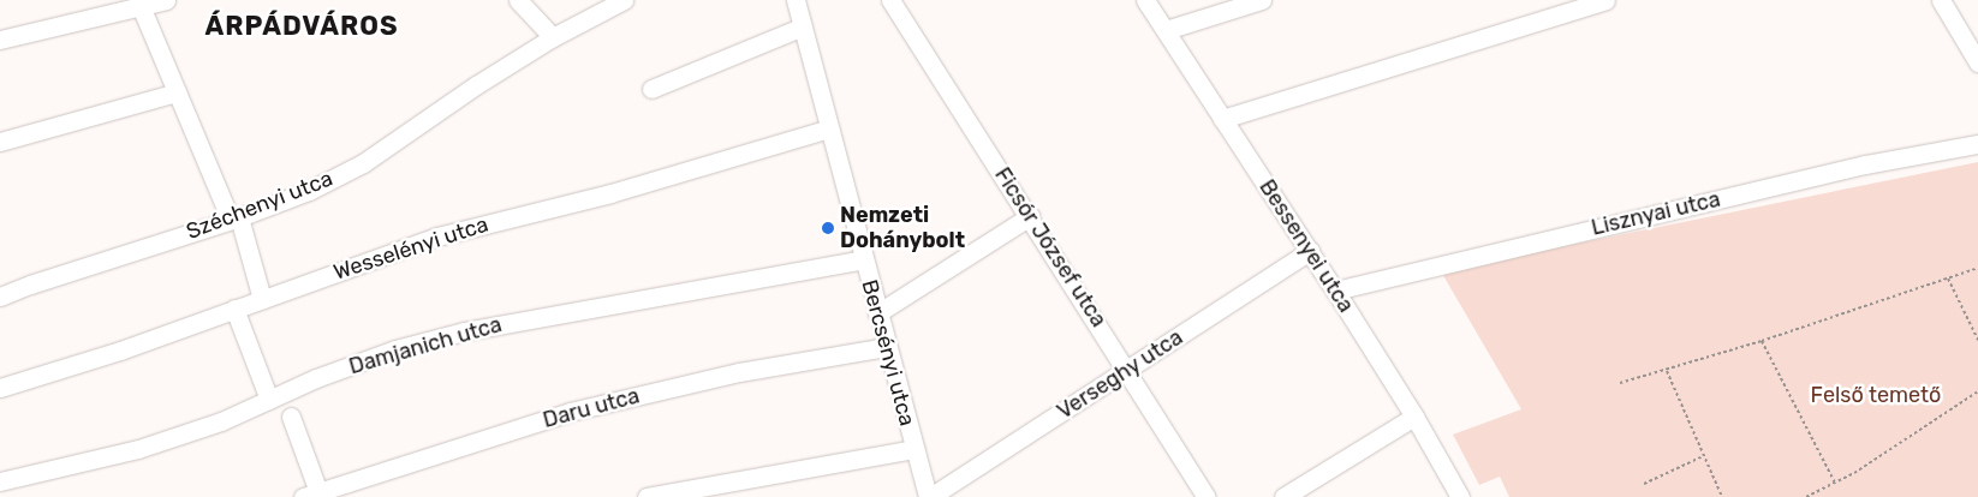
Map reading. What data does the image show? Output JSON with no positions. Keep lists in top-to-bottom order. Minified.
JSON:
{"streets":{"street":["Széchenyi utca","Lisznyai utca","Bessenyei utca","Ficsór József utca","Wesselényi utca","Damjanich utca","Bercsényi utca","Verseghy utca","Daru utca"]},"crossings":[["Lisznyai utca","Bessenyei utca"],["Bessenyei utca","Verseghy utca"],["Ficsór József utca","Verseghy utca"],["Wesselényi utca","Bercsényi utca"],["Damjanich utca","Bercsényi utca"],["Bercsényi utca","Verseghy utca"],["Bercsényi utca","Daru utca"]],"districts":["ÁRPÁDVÁROS"],"parks":["Felső temető"],"places":["Nemzeti Dohánybolt"]}
